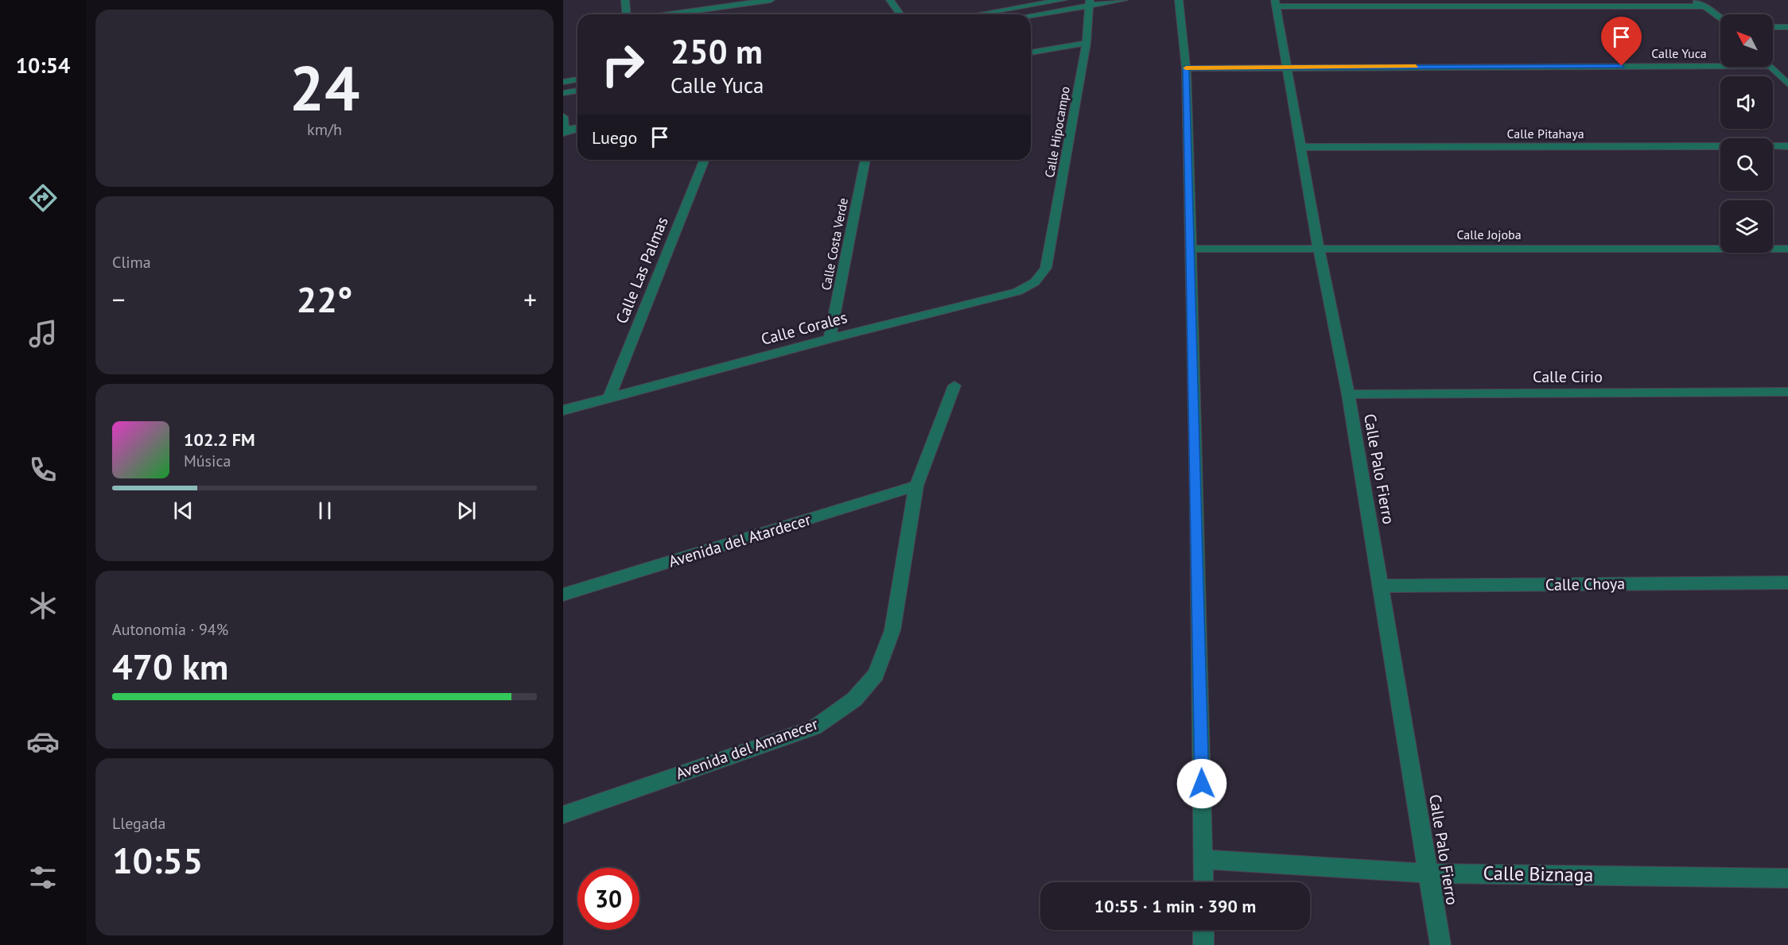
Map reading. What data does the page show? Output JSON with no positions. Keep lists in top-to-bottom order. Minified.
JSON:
{"streets":{"street":["Calle Yuca","Calle Hipocampo","Calle Pitahaya","Calle Jojoba","Calle Costa Verde","Calle Las Palmas","Calle Corales","Calle Cirio","Calle Palo Fierro","Avenida del Atardecer","Calle Choya","Avenida del Amanecer","Calle Biznaga"]},"crossings":[["Calle Yuca","Calle Palo Fierro"],["Calle Hipocampo","Calle Corales"],["Calle Pitahaya","Calle Palo Fierro"],["Calle Jojoba","Calle Palo Fierro"],["Calle Costa Verde","Calle Corales"],["Calle Las Palmas","Calle Corales"],["Calle Cirio","Calle Palo Fierro"],["Calle Palo Fierro","Calle Choya"],["Calle Palo Fierro","Calle Biznaga"],["Avenida del Atardecer","Avenida del Amanecer"]],"north":"top left","page":{"tabs":"10:54","tile":[["24","km/h"],"Clima",["Autonomía · 94%","470 km"],["Llegada","10:55"]],"turn":["250 m","Calle Yuca"],"then":"Luego","heat":["−","22°","+"],"song":["102.2 FM","Música"],"limit":"30","trip":"10:55 · 1 min · 390 m"}}
